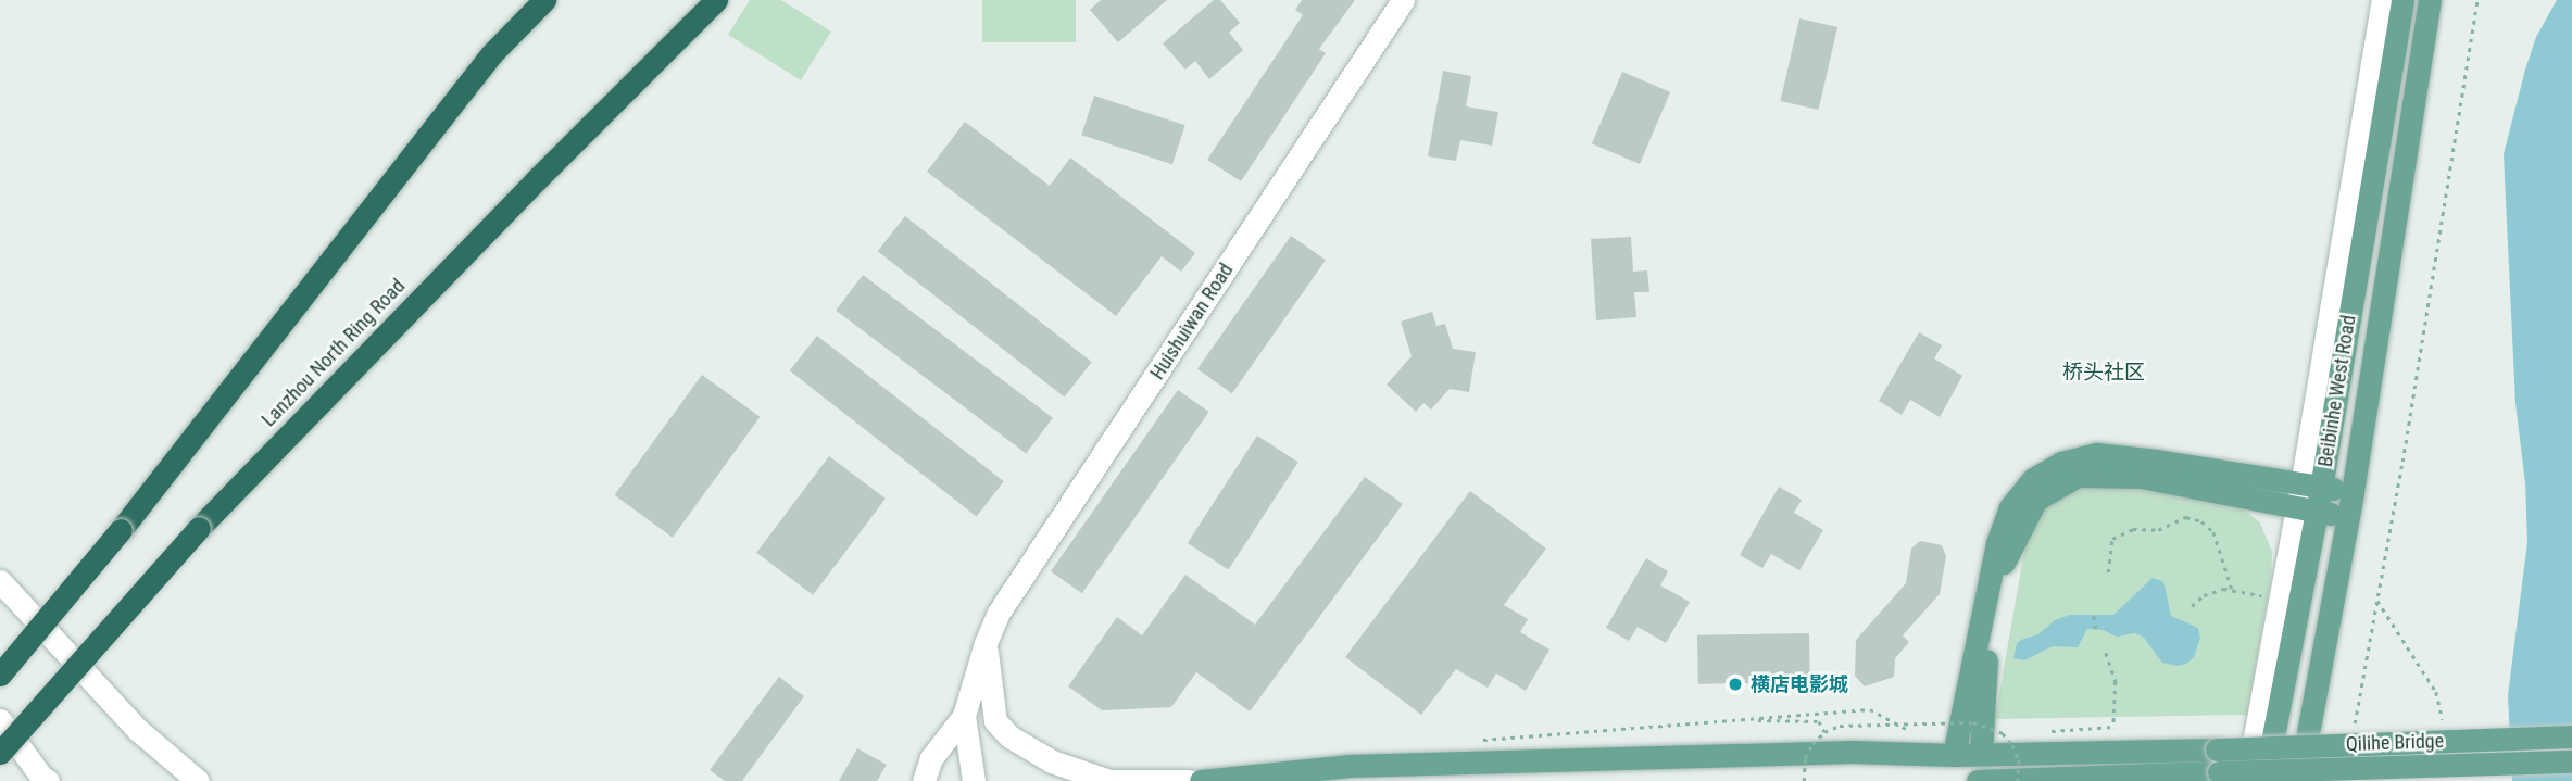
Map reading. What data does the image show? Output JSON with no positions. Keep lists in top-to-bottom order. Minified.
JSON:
{"streets":{"highway":["Lanzhou North Ring Road"],"main road":["Beibinhe West Road","Qilihe Bridge"],"street":["Huishuiwan Road"]},"districts":["桥头社区"],"places":["横店电影城"]}
